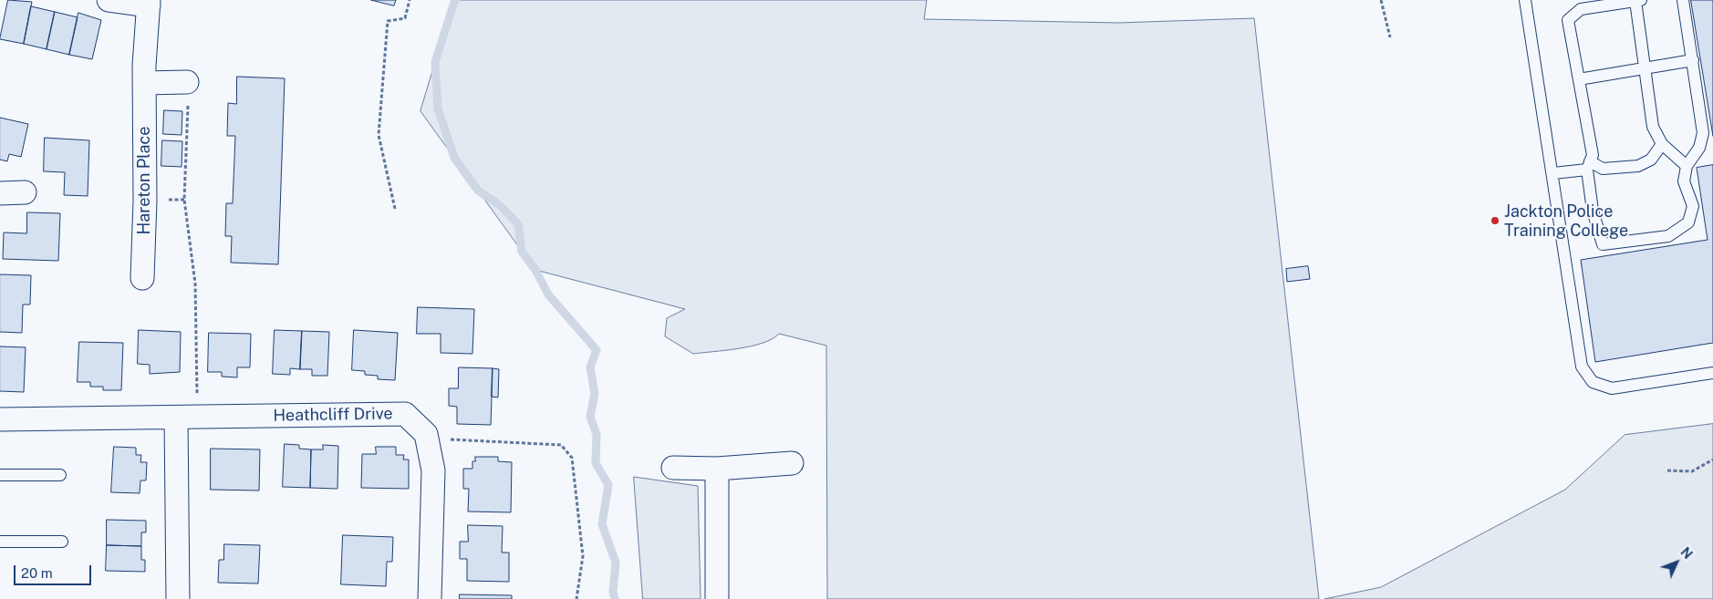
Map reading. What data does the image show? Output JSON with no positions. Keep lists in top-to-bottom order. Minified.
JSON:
{"streets":{"street":["Hareton Place","Heathcliff Drive"]},"places":["Jackton Police Training College"],"scale_bar":"20 m","north":"top right"}
